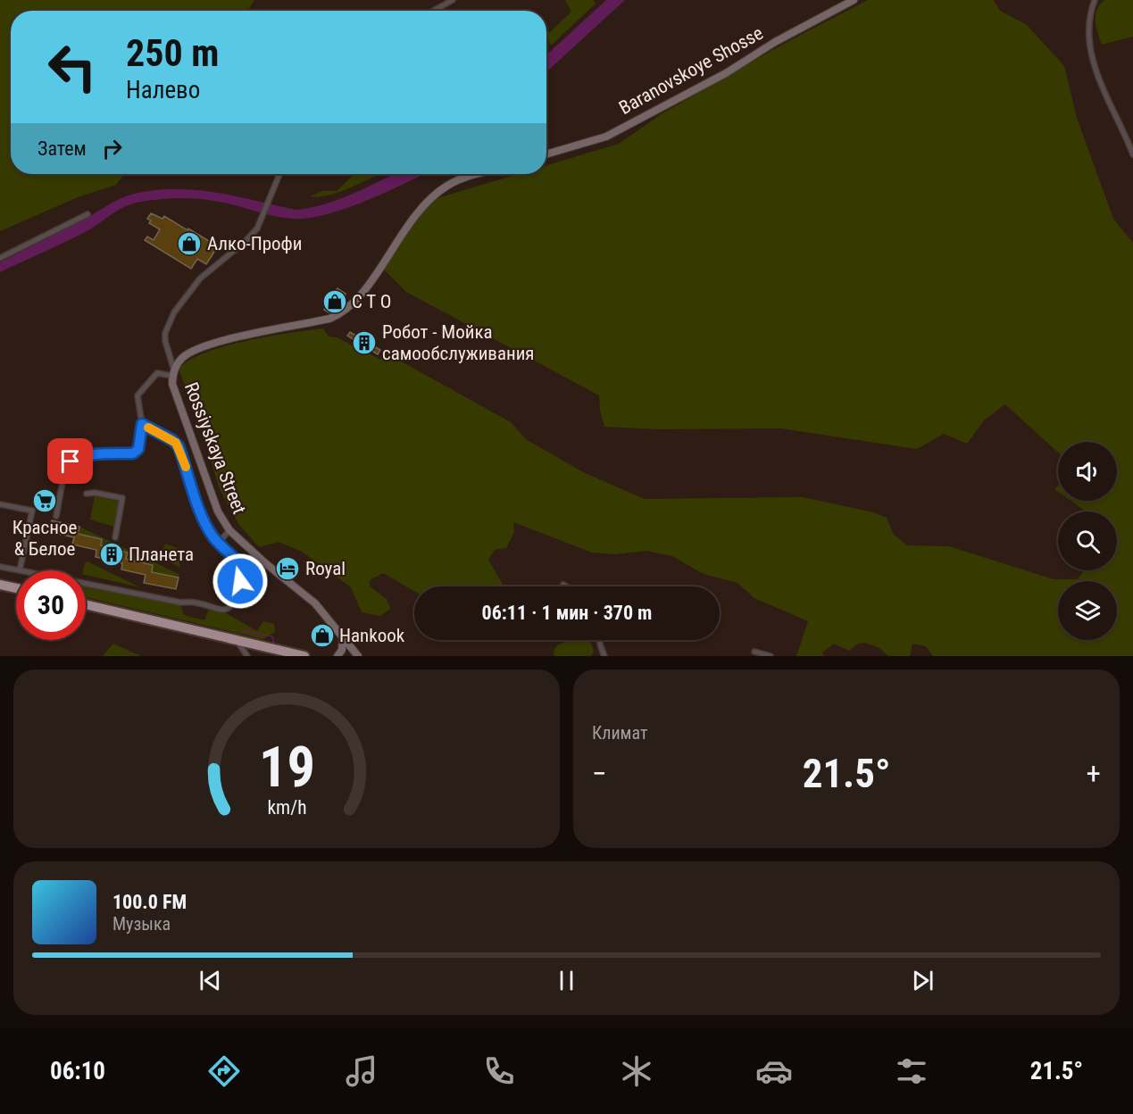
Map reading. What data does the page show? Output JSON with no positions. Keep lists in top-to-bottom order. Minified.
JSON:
{"streets":{"main road":["Baranovskoye Shosse","Rossiyskaya Street"]},"places":{"shop":["Алко-Профи","С Т О","Hankook"],"building":["Робот - Мойка самообслуживания","Планета"],"supermarket":["Красное & Белое"],"hotel":["Royal"]},"page":{"turn":["250 m","Налево"],"then":"Затем","limit":"30","trip":"06:11 · 1 мин · 370 m","tile":"Климат","heat":["−","21.5°","+"],"song":["100.0 FM","Музыка"],"tabs":["06:10","21.5°"],"gauge":["19","km/h"]}}
